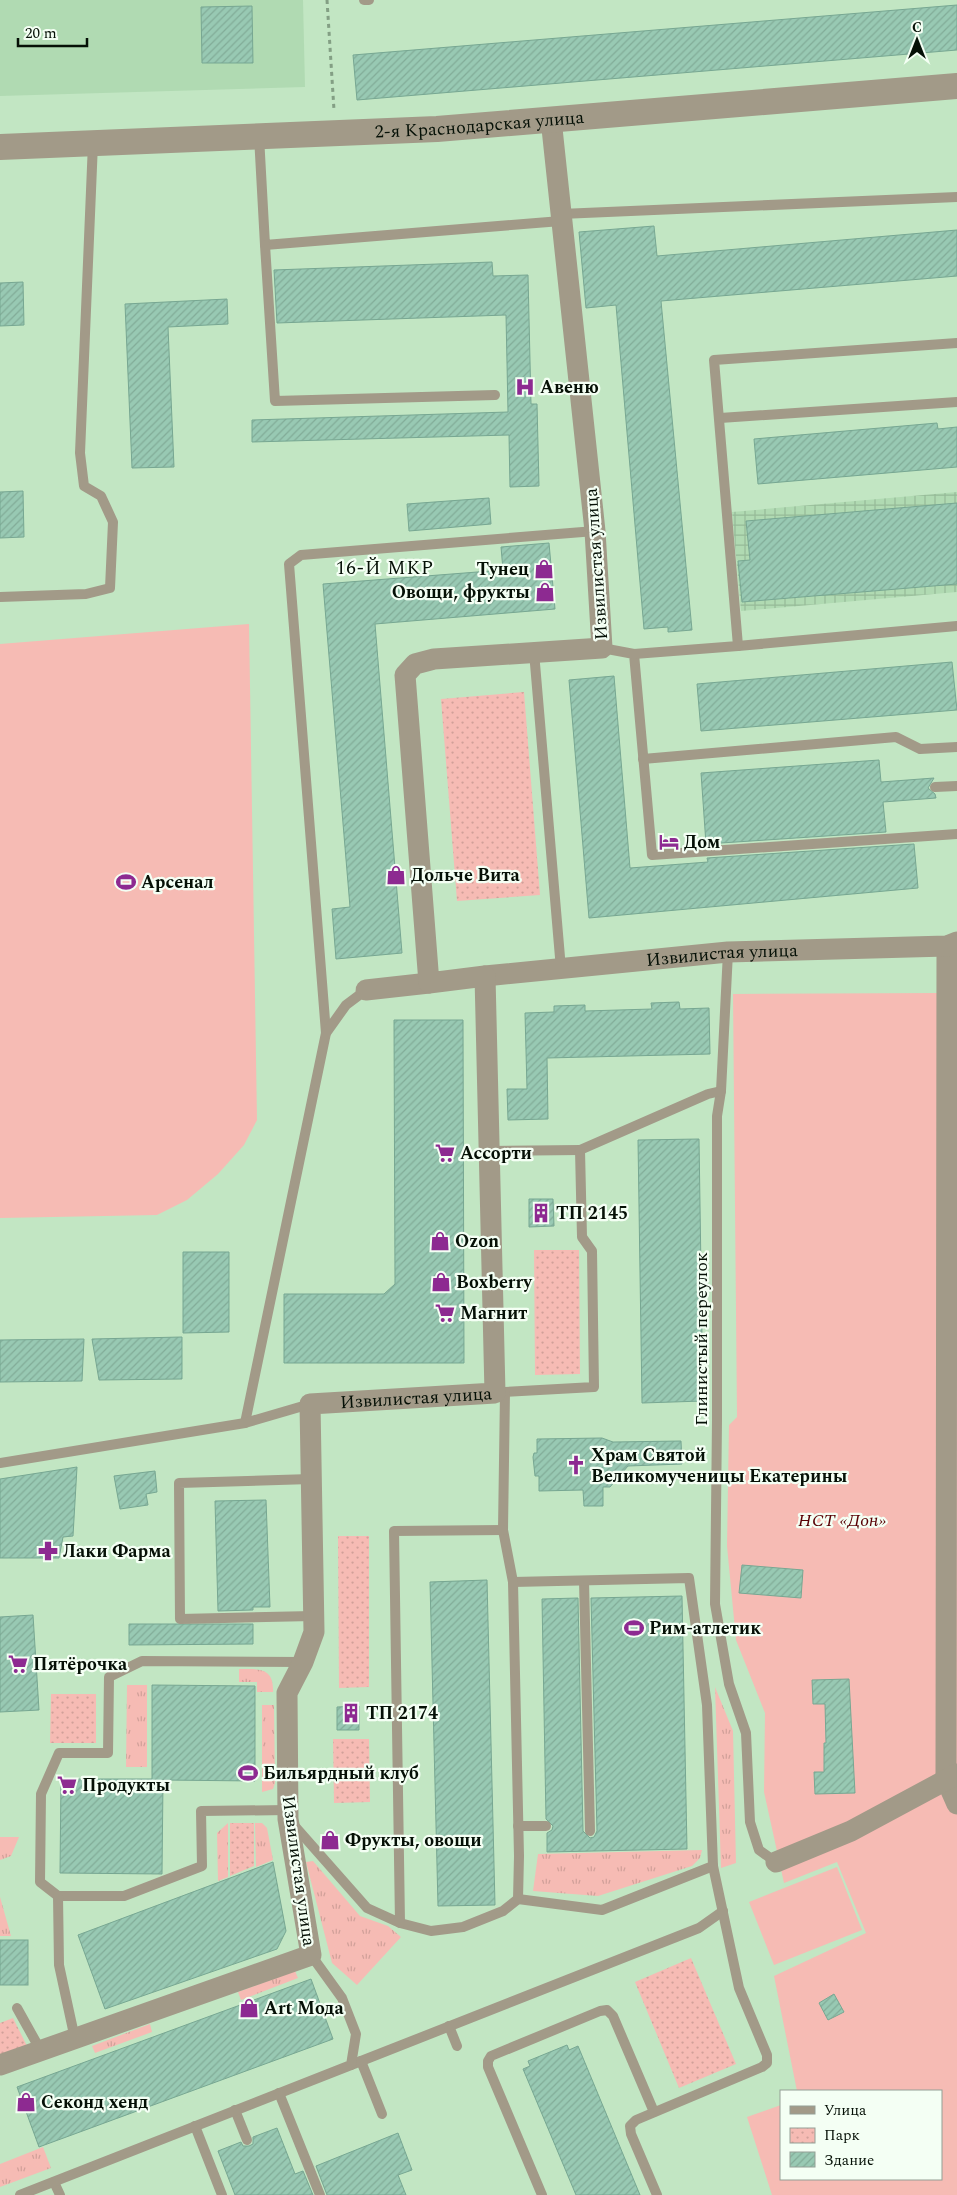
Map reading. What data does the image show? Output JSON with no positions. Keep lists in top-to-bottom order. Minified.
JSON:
{"streets":{"street":["2-я Краснодарская улица","Извилистая улица"],"lane":["Глинистый переулок"]},"crossings":[["2-я Краснодарская улица","Извилистая улица"],["Извилистая улица","Глинистый переулок"]],"districts":["16-Й МКР"],"parks":["НСТ «Дон»"],"places":{"hospital":["Авеню"],"shop":["Тунец","Овощи, фрукты","Дольче Вита","Ozon","Boxberry","Фрукты, овощи","Art Мода","Секонд хенд"],"hotel":["Дом"],"sports":["Арсенал","Рим-атлетик","Бильярдный клуб"],"supermarket":["Ассорти","Магнит","Пятёрочка","Продукты"],"building":["ТП 2145","ТП 2174"],"church":["Храм Святой Великомученицы Екатерины"],"pharmacy":["Лаки Фарма"]},"legend":["Улица","Парк","Здание"],"scale_bar":"20 m","north":"top"}
